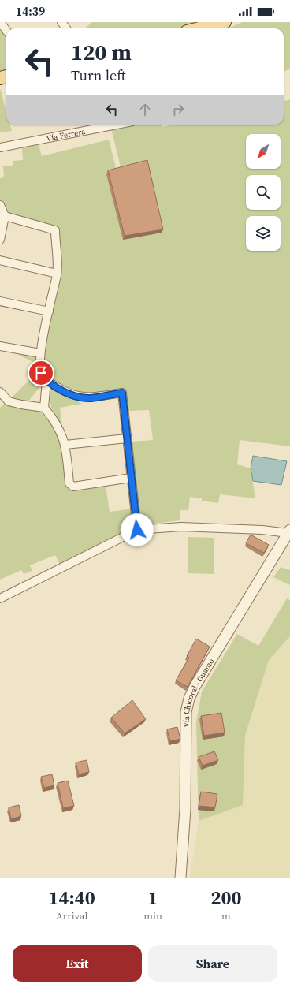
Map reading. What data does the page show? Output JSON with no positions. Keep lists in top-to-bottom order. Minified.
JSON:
{"streets":{"street":["Vía Ferrera","Vía Chicoral - Guamo"]},"north":"bottom left","page":{"status":"14:39","turn":["120 m","Turn left"],"eta":["14:40","Arrival","1","min","200","m"],"buttons":["Exit","Share"]}}
